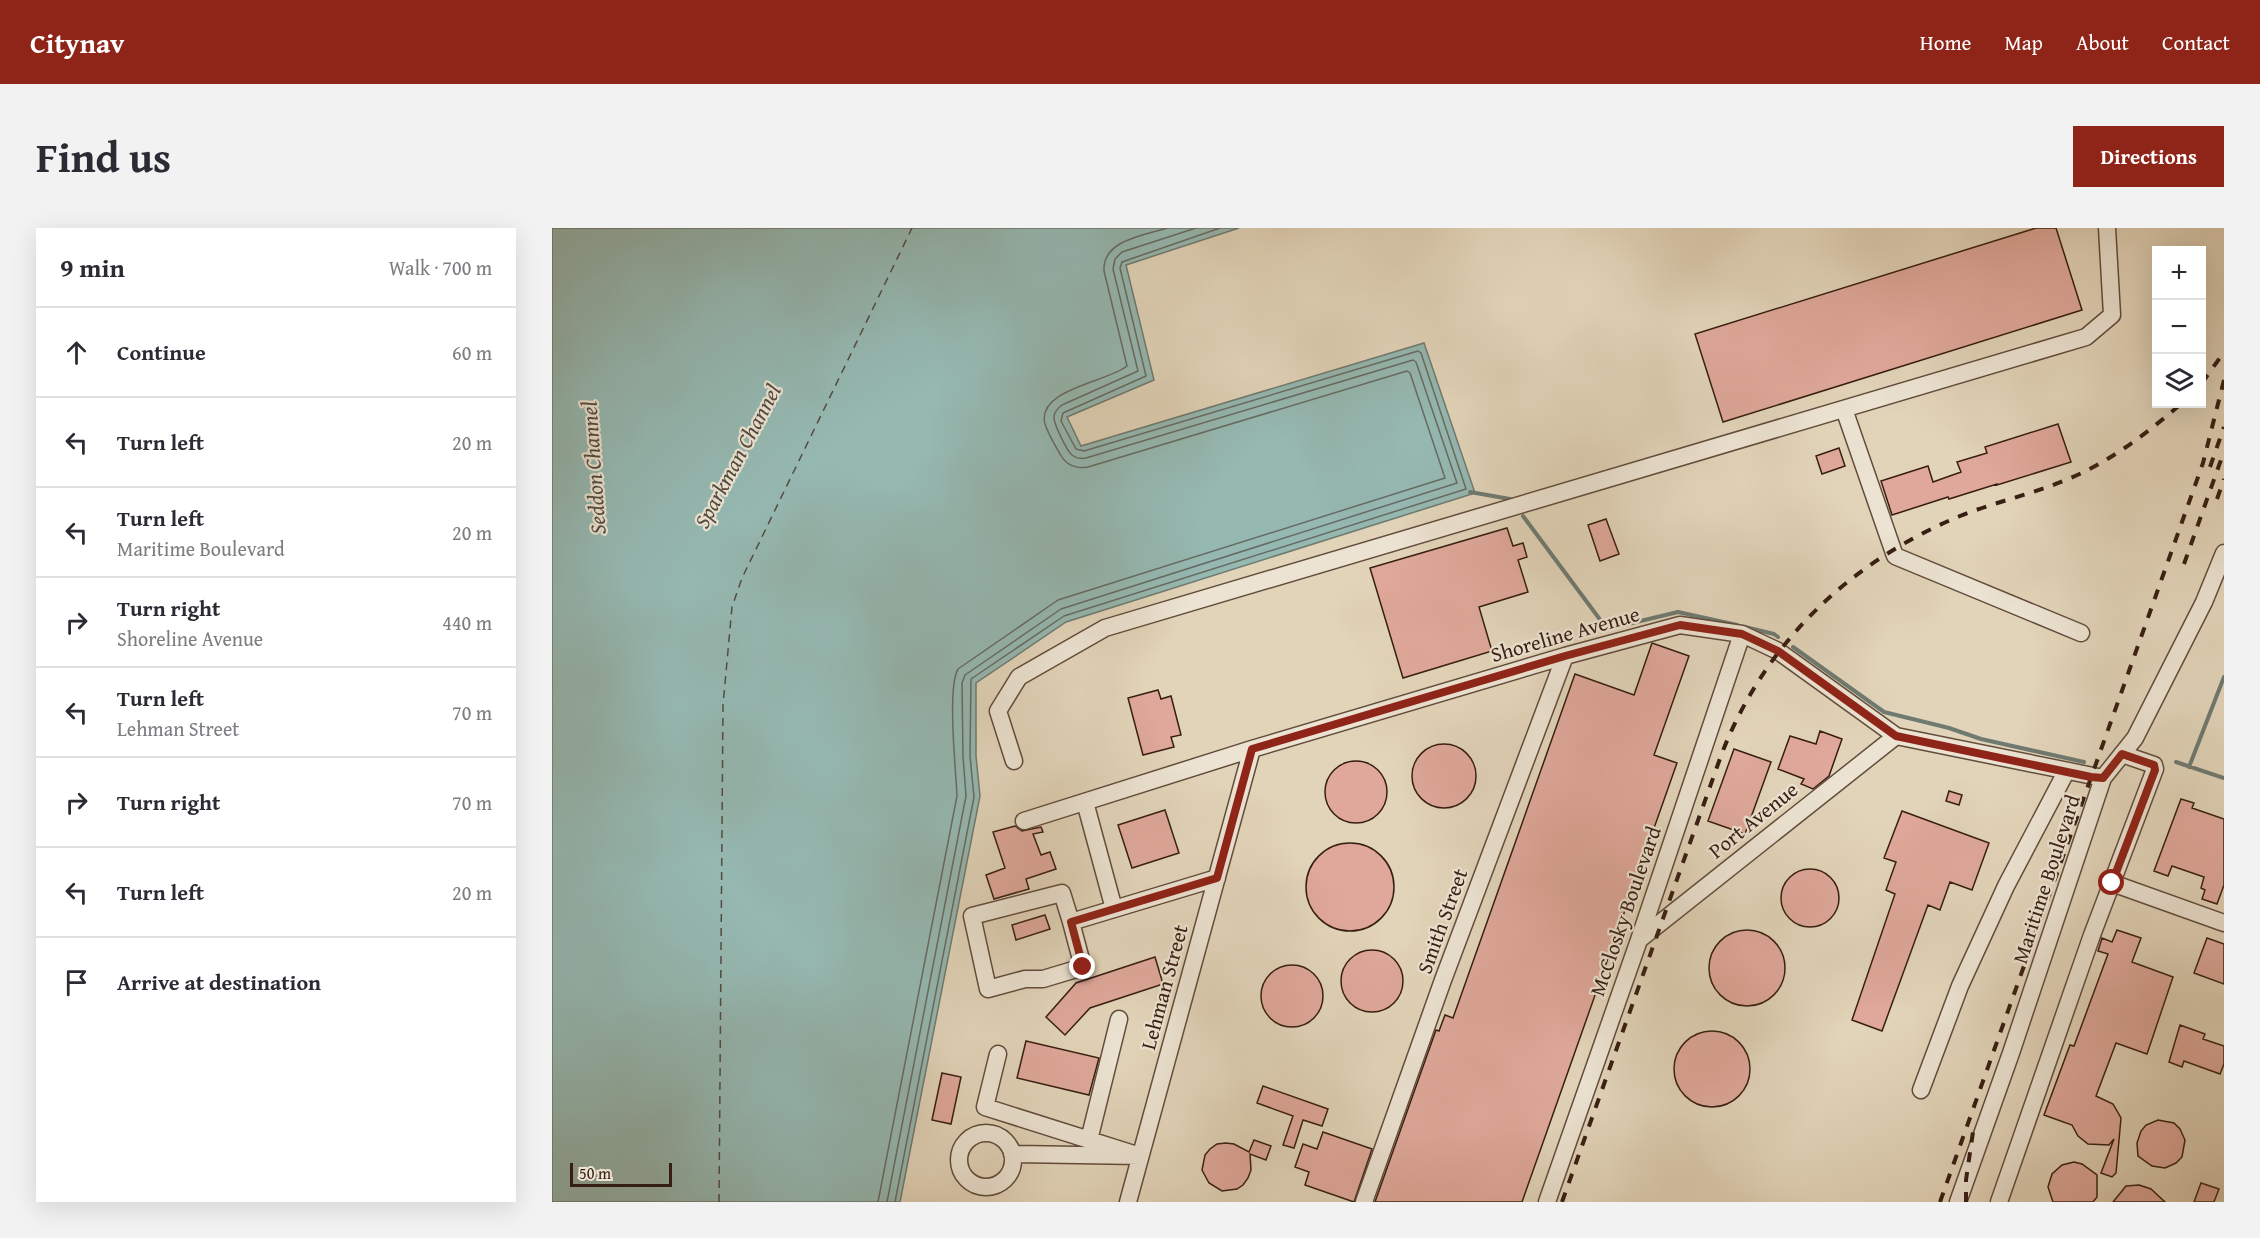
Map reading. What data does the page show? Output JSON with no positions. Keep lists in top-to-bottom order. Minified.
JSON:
{"streets":{"street":["Shoreline Avenue","Port Avenue","Maritime Boulevard","McClosky Boulevard","Smith Street","Lehman Street"]},"crossings":[["Shoreline Avenue","Port Avenue"],["Shoreline Avenue","Maritime Boulevard"],["Shoreline Avenue","McClosky Boulevard"],["Shoreline Avenue","Smith Street"],["Shoreline Avenue","Lehman Street"],["Port Avenue","McClosky Boulevard"]],"water":["Sparkman Channel","Seddon Channel"],"scale_bar":"50 m","page":{"header":"Citynav","nav":["Home","Map","About","Contact"],"title":"Find us","buttons":"Directions","heading":["9 min","Walk · 700 m"],"map_buttons":["+","−"],"list":[["Continue","60 m"],["Turn left","20 m"],["Turn left","Maritime Boulevard","20 m"],["Turn right","Shoreline Avenue","440 m"],["Turn left","Lehman Street","70 m"],["Turn right","70 m"],["Turn left","20 m"],"Arrive at destination"],"scale":"50 m"}}
